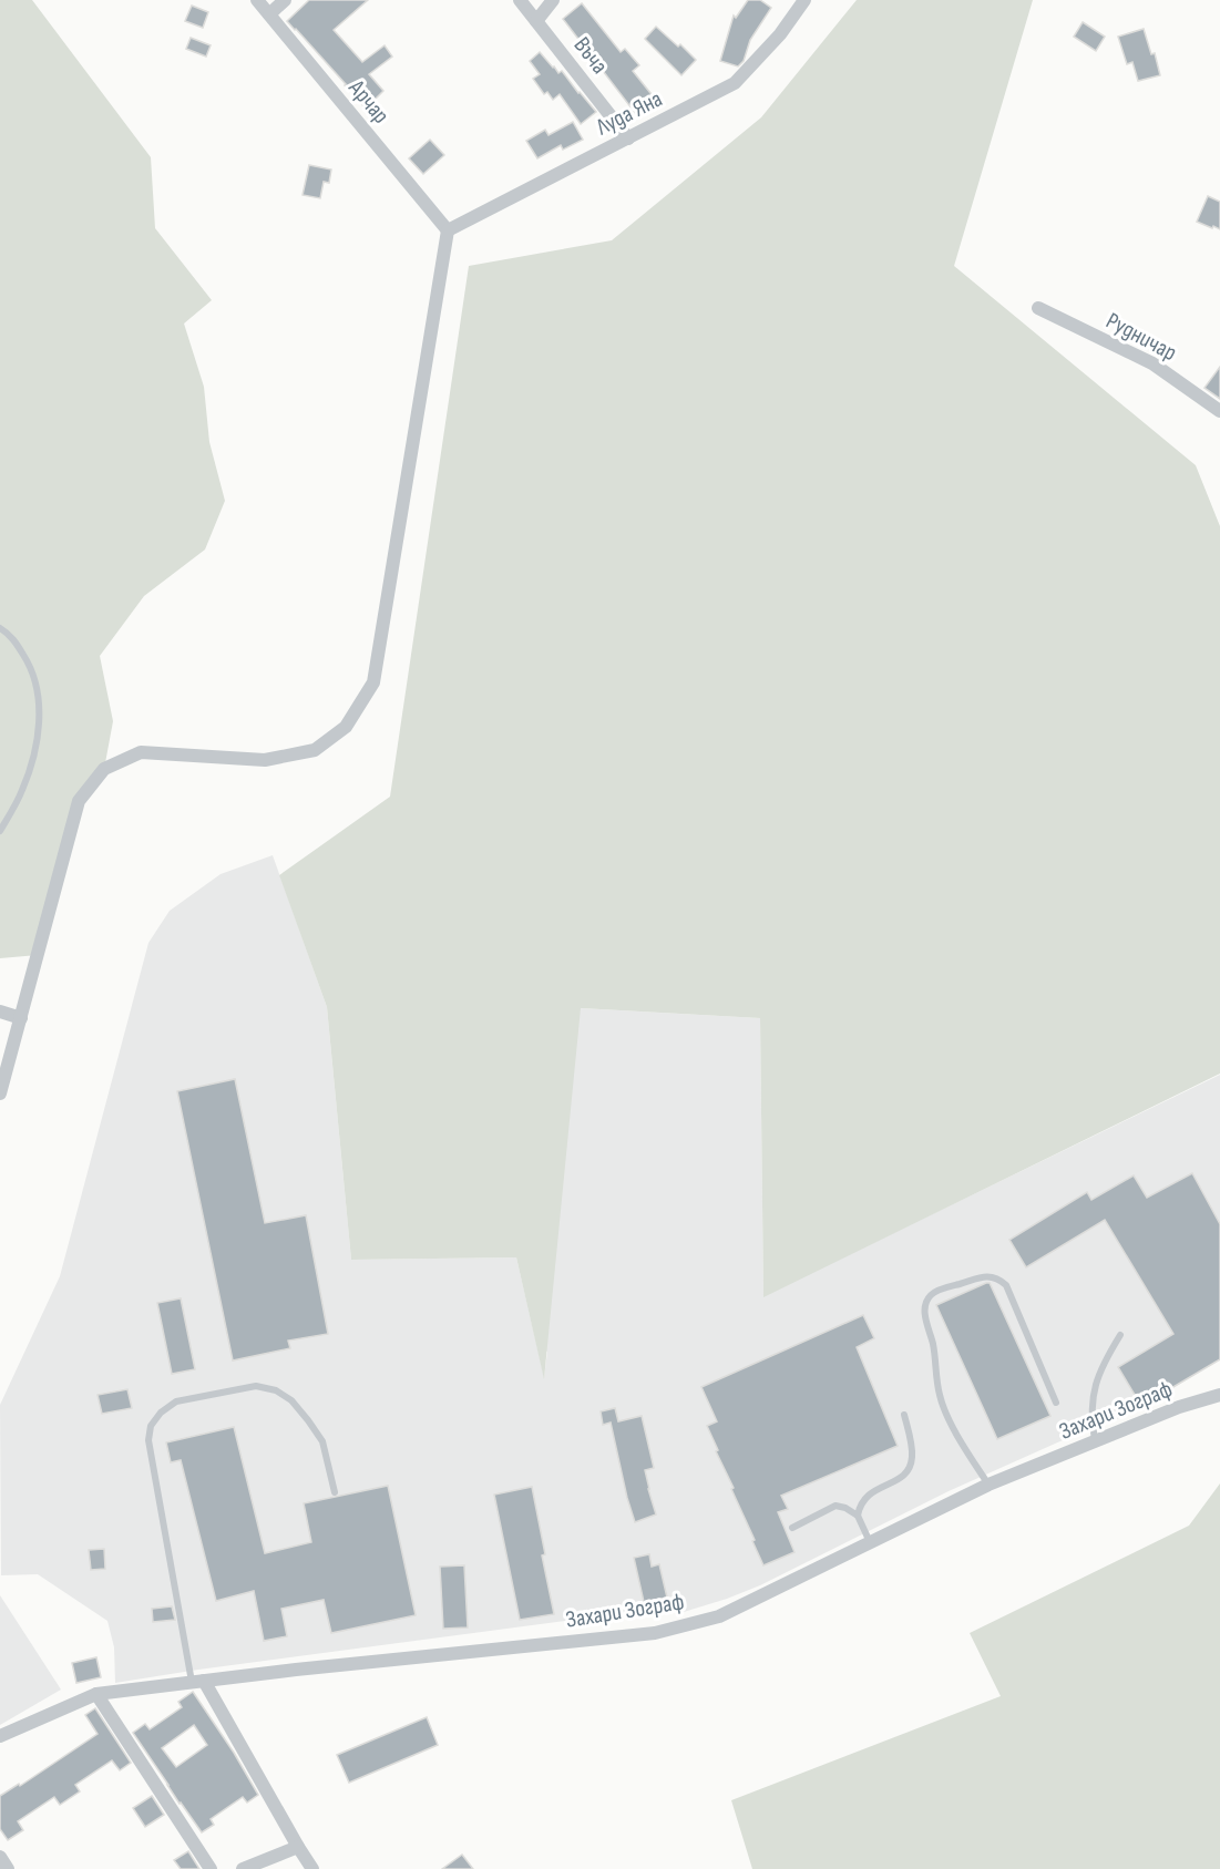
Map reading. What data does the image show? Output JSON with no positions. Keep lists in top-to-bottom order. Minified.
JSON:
{"streets":{"street":["Въча","Арчар","Луда Яна","Рудничар","Захари Зограф"]},"crossings":[["Въча","Луда Яна"],["Арчар","Луда Яна"]]}
